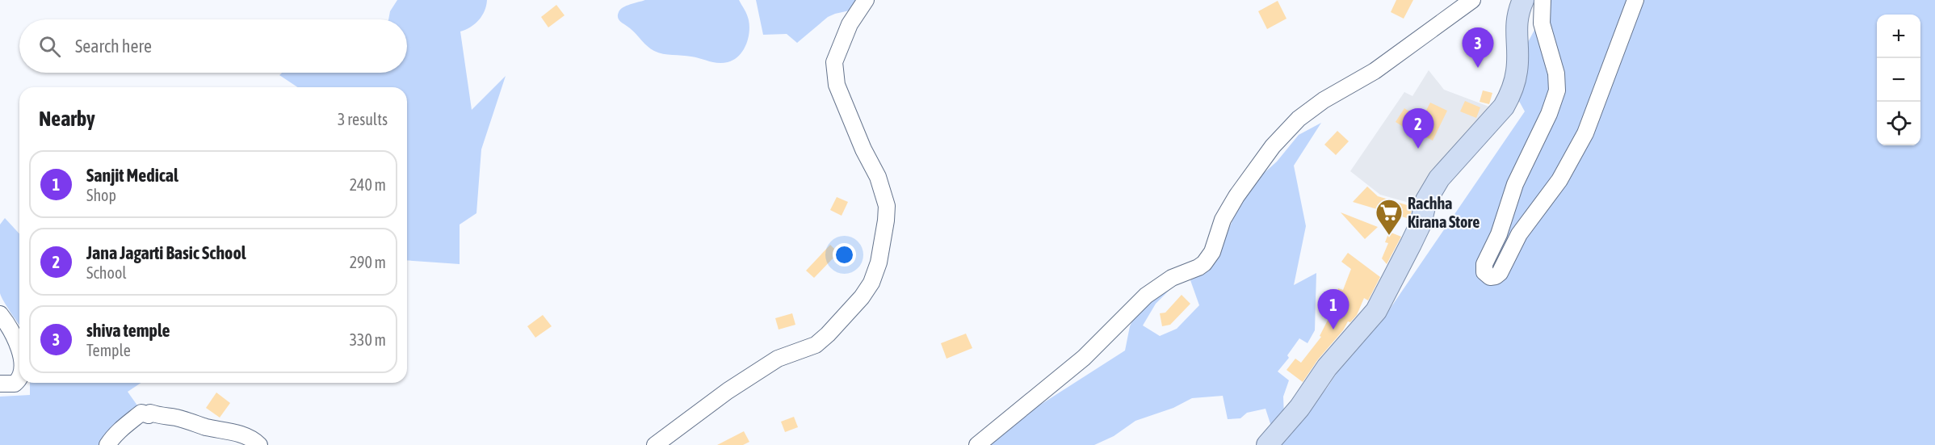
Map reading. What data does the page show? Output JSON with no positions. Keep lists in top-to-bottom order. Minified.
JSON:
{"places":{"supermarket":["Rachha Kirana Store"]},"page":{"map_buttons":["+","−"],"search":"Search here","pins":["3","2","1"],"heading":["Nearby","3 results"],"list":[{"mark":"1","name":"Sanjit Medical","note":"Shop","value":"240 m"},{"mark":"2","name":"Jana Jagarti Basic School","note":"School","value":"290 m"},{"mark":"3","name":"shiva temple","note":"Temple","value":"330 m"}]}}
